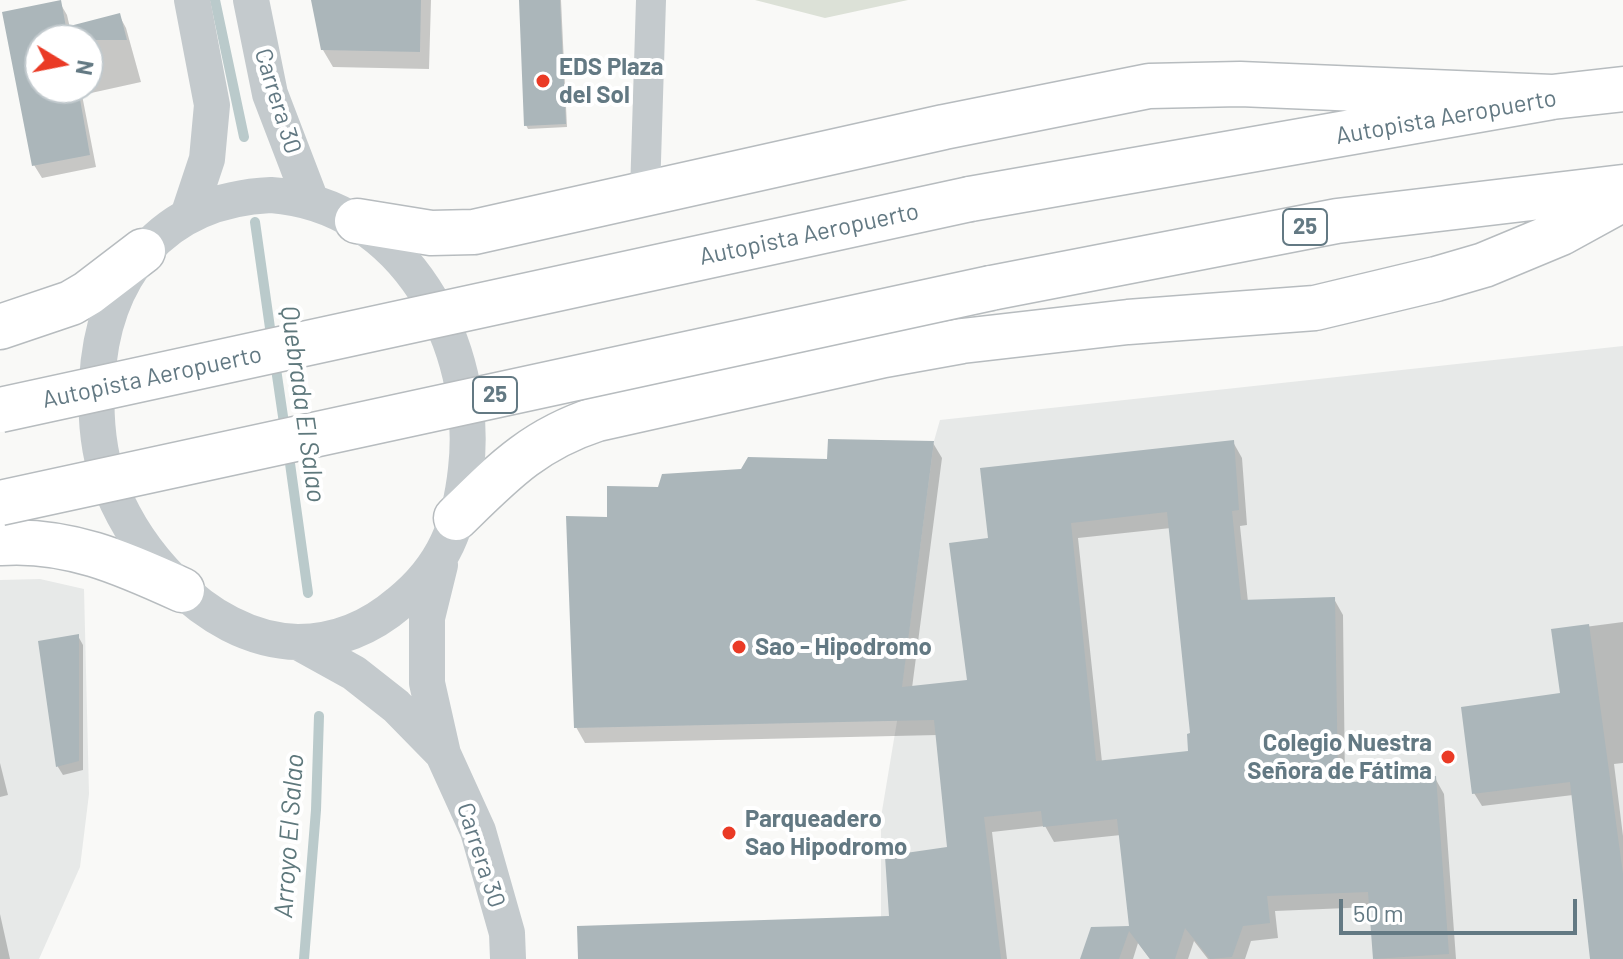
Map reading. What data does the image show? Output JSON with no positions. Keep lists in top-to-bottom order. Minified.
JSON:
{"streets":{"highway":["Autopista Aeropuerto","25"],"street":["Carrera 30"]},"water":["Quebrada El Salao","Arroyo El Salao"],"places":["EDS Plaza del Sol","Sao - Hipodromo","Colegio Nuestra Señora de Fátima","Parqueadero Sao Hipodromo"],"scale_bar":"50 m","north":"right"}
